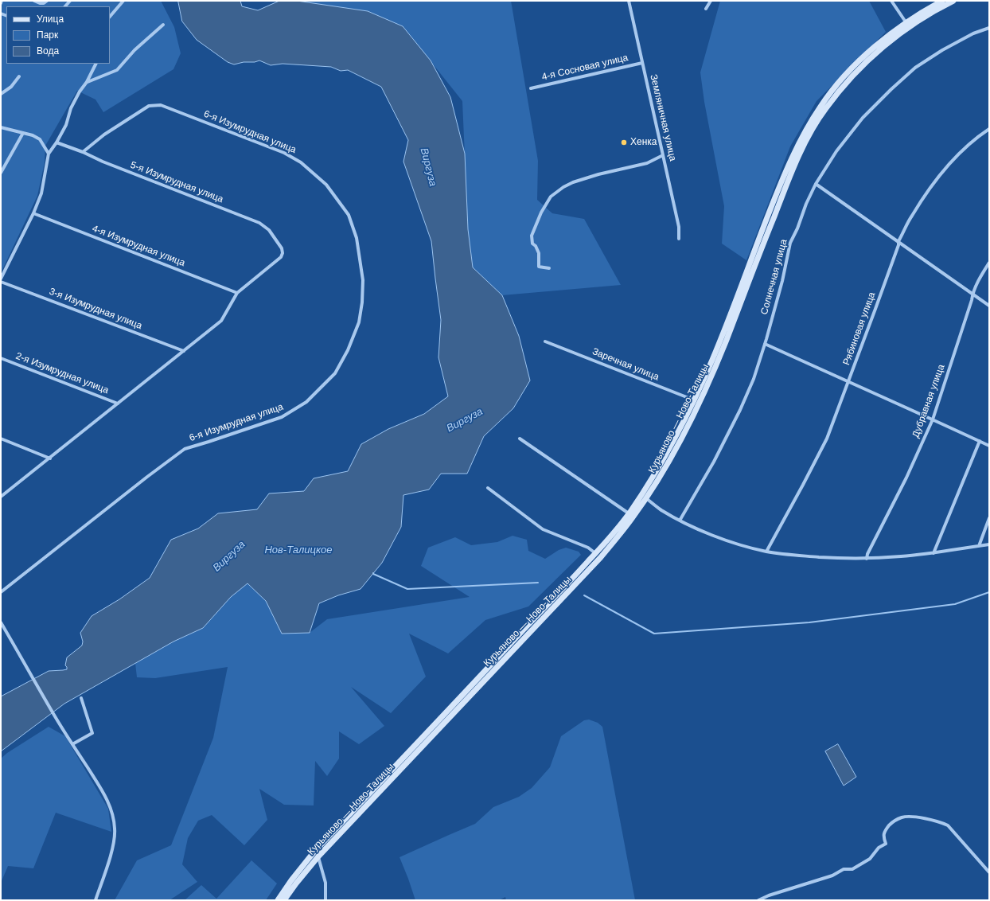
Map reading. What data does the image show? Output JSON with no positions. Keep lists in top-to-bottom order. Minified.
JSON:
{"streets":{"main road":["Курьяново — Ново-Талицы"],"street":["4-я Сосновая улица","Земляничная улица","6-я Изумрудная улица","5-я Изумрудная улица","4-я Изумрудная улица","Солнечная улица","3-я Изумрудная улица","Рябиновая улица","Заречная улица","2-я Изумрудная улица","Дубравная улица"]},"crossings":[["4-я Сосновая улица","Земляничная улица"],["6-я Изумрудная улица","5-я Изумрудная улица"],["5-я Изумрудная улица","4-я Изумрудная улица"],["Заречная улица","Курьяново — Ново-Талицы"]],"water":["Виргуза","Нов-Талицкое"],"places":["Хенка"],"legend":["Улица","Парк","Вода"]}
